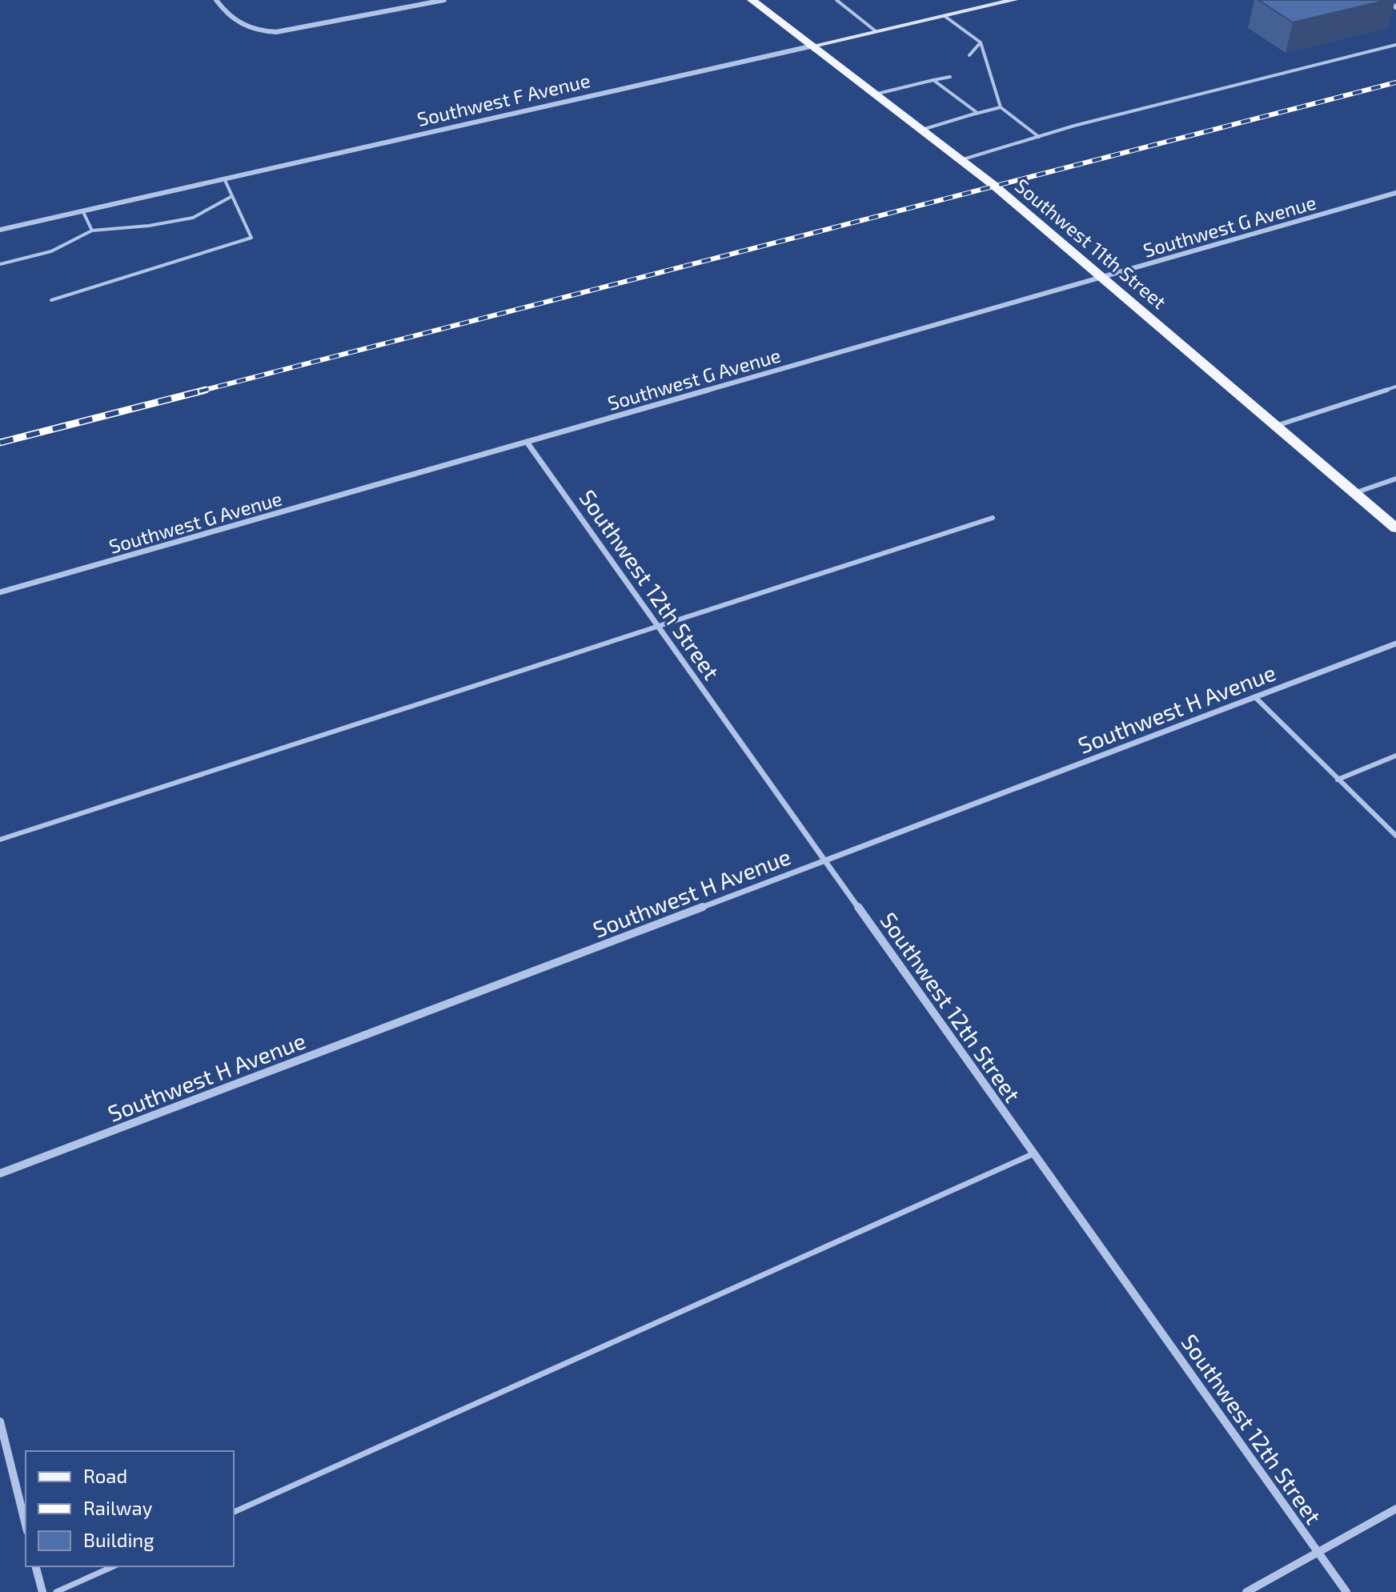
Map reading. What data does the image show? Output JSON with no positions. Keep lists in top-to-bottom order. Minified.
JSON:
{"streets":{"main road":["Southwest 11th Street"],"street":["Southwest F Avenue","Southwest G Avenue","Southwest 12th Street","Southwest H Avenue"]},"crossings":[["Southwest F Avenue","Southwest 11th Street"],["Southwest G Avenue","Southwest 11th Street"],["Southwest G Avenue","Southwest 12th Street"],["Southwest 12th Street","Southwest H Avenue"]],"legend":["Road","Railway","Building"]}
